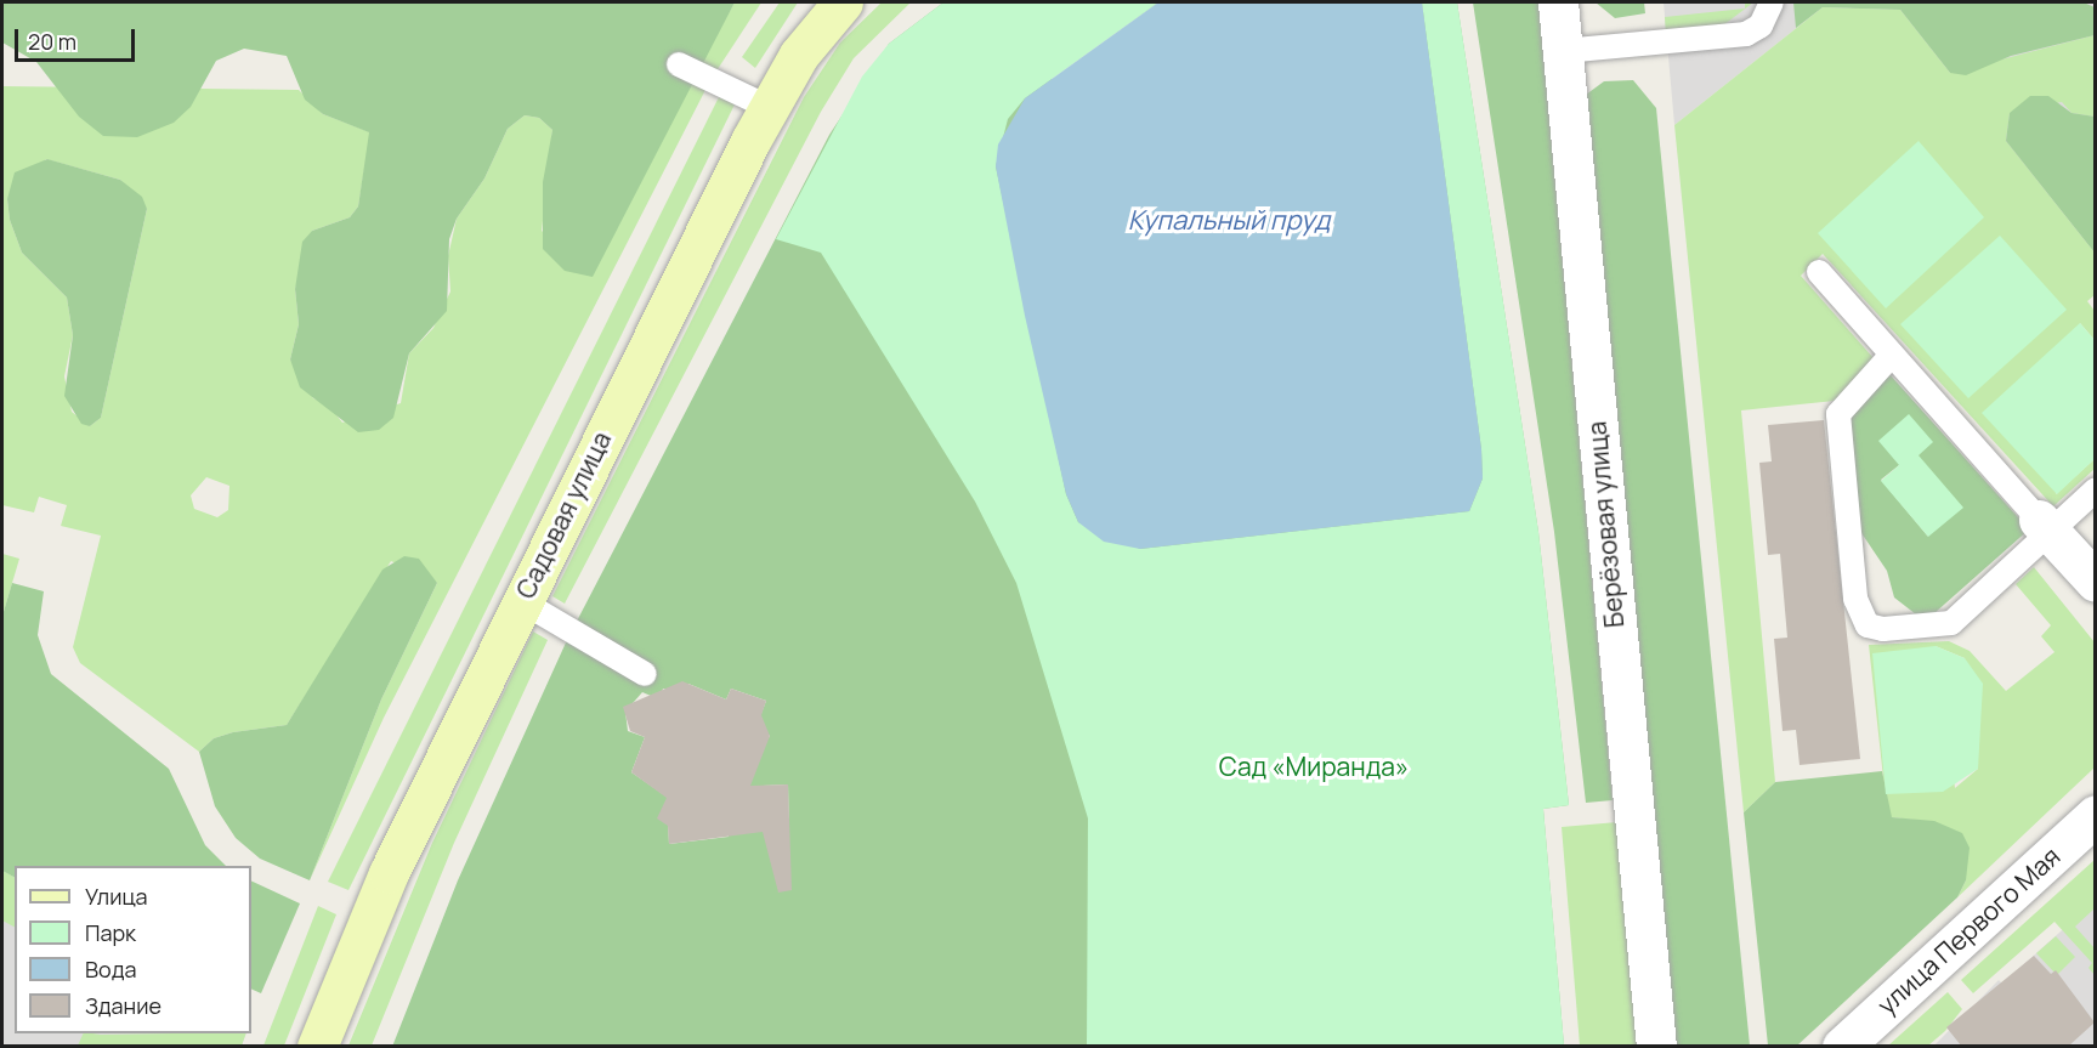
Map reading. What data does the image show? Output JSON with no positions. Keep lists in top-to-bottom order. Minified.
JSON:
{"streets":{"main road":["Садовая улица"],"street":["Берёзовая улица","улица Первого Мая"]},"water":["Купальный пруд"],"parks":["Сад «Миранда»"],"legend":["Улица","Парк","Вода","Здание"],"scale_bar":"20 m"}
